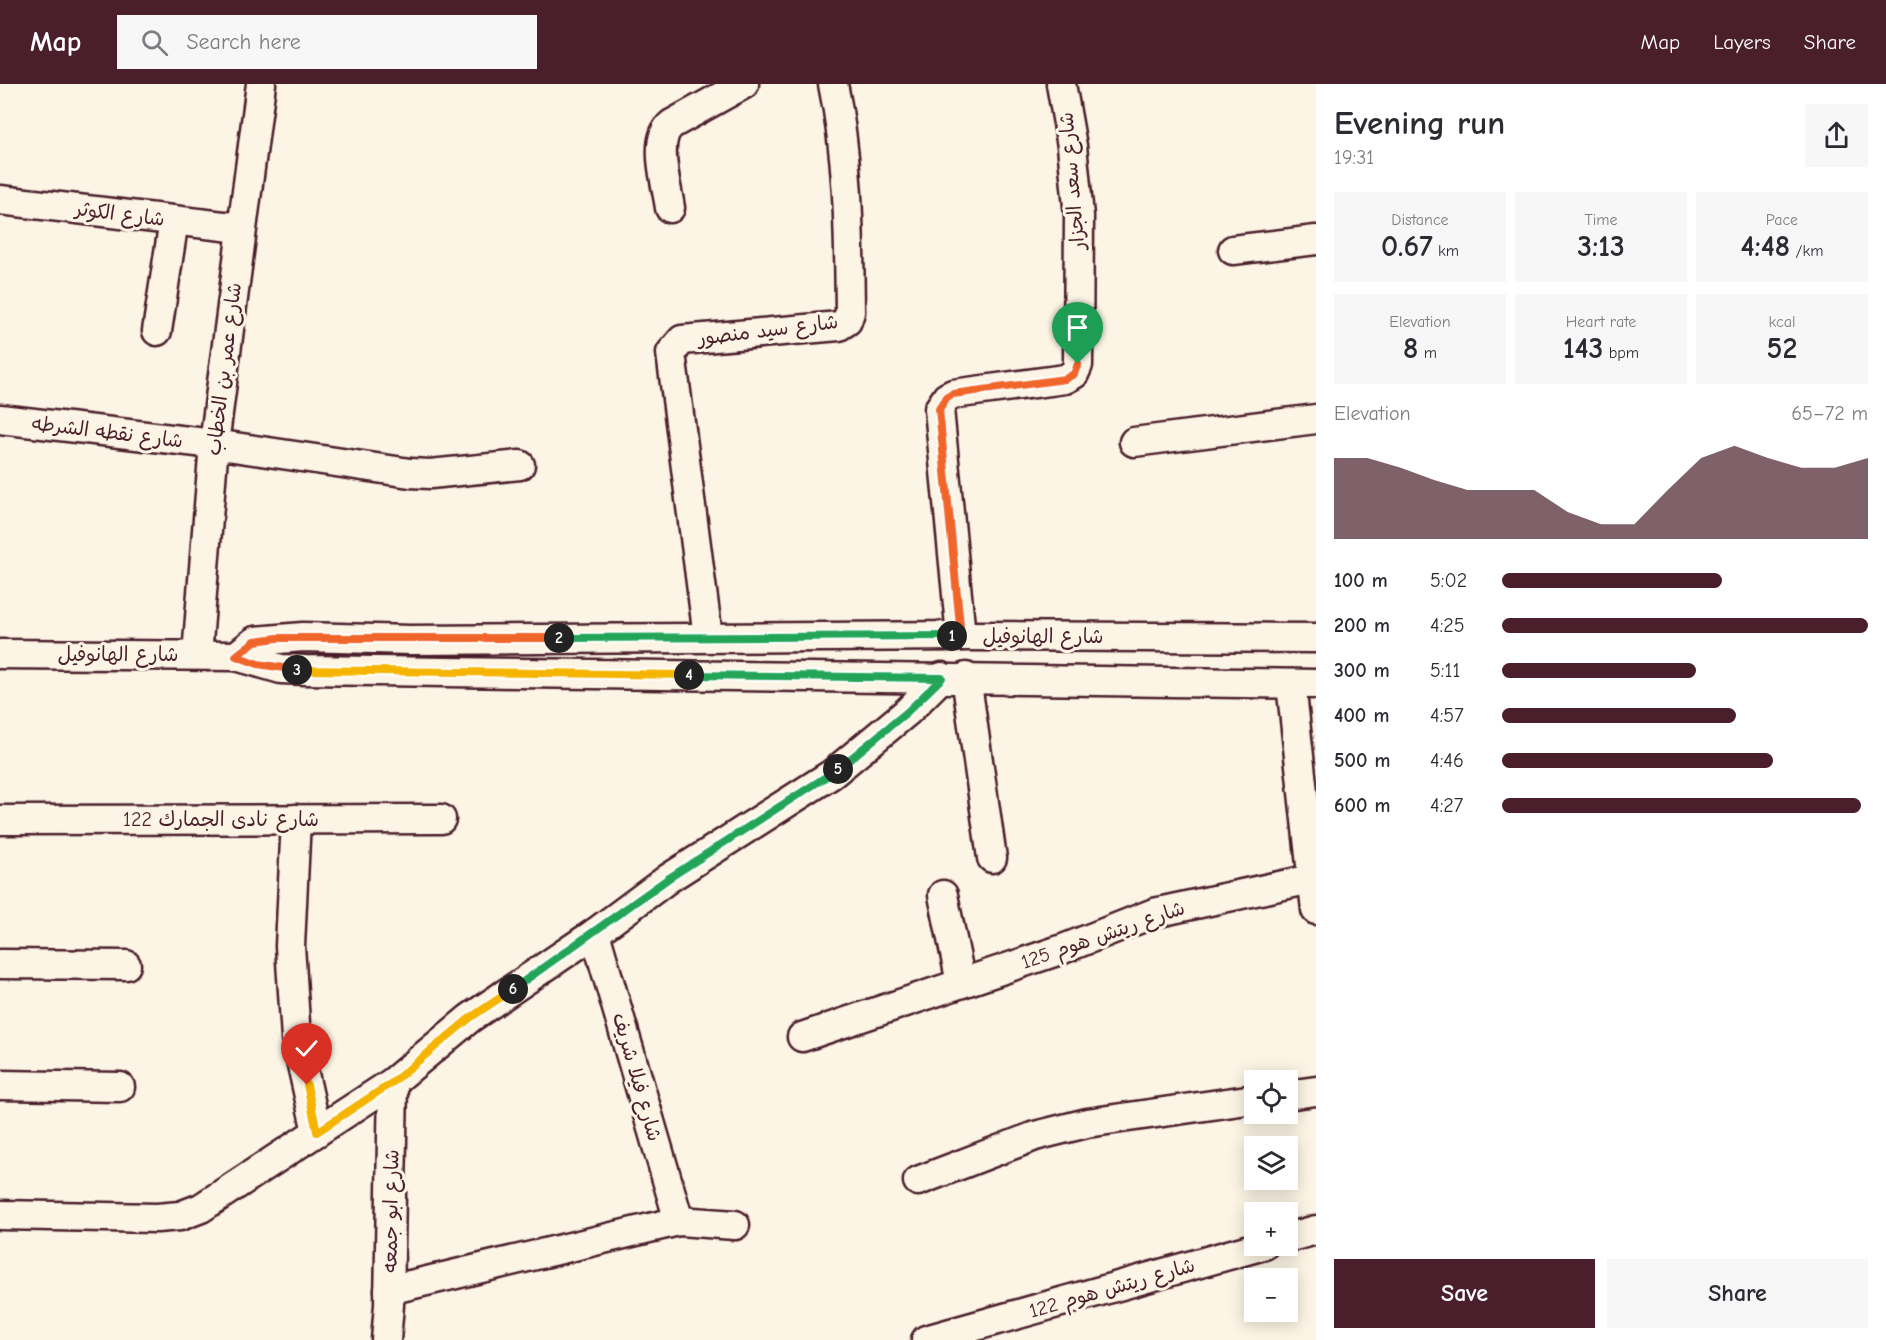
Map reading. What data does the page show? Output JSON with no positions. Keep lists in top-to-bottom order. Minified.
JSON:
{"streets":{"street":["شارع سعد الجزار","شارع الكوثر","شارع سيد منصور","شارع عمر بن الخطاب","شارع نقطه الشرطه","شارع الهانوفيل","شارع نادى الجمارك 122","شارع ريتش هوم 125","شارع فيلا شريف","شارع ابو جمعه","شارع ريتش هوم 122"]},"crossings":[["شارع سعد الجزار","شارع الهانوفيل"],["شارع الكوثر","شارع عمر بن الخطاب"],["شارع سيد منصور","شارع الهانوفيل"],["شارع عمر بن الخطاب","شارع نقطه الشرطه"],["شارع عمر بن الخطاب","شارع الهانوفيل"]],"page":{"header":"Map","search":"Search here","nav":["Map","Layers","Share"],"heading":["Evening run","19:31"],"stats":[["Distance","0.67 km"],["Time","3:13"],["Pace","4:48 /km"],["Elevation","8 m"],["Heart rate","143 bpm"],["kcal","52"]],"chart":["Elevation","65–72 m"],"list":[{"name":"100 m","note":"5:02"},{"name":"200 m","note":"4:25"},{"name":"300 m","note":"5:11"},{"name":"400 m","note":"4:57"},{"name":"500 m","note":"4:46"},{"name":"600 m","note":"4:27"}],"pins":["1","2","3","4","5","6"],"map_buttons":["+","−"],"buttons":["Save","Share"]}}
